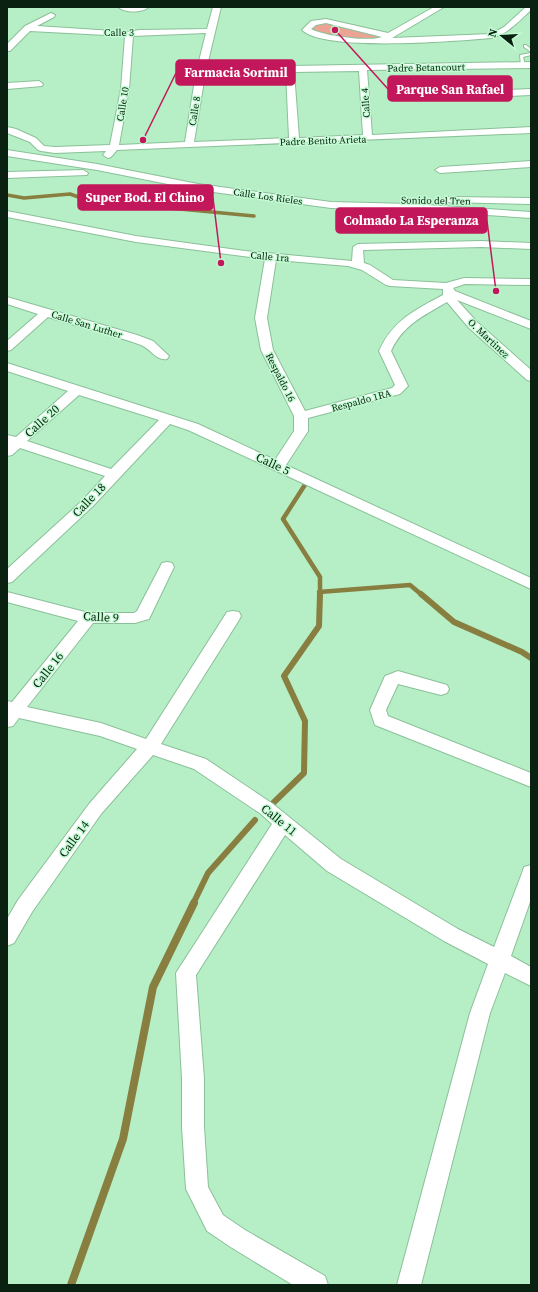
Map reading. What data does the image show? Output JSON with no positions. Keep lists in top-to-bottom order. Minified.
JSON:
{"streets":{"street":["Calle 3","Padre Betancourt","Calle 4","Calle 10","Calle 8","Padre Benito Arieta","Calle Los Rieles","Sonido del Tren","Calle 1ra","Calle San Luther","O. Martinez","Respaldo 16","Respaldo 1RA","Calle 20","Calle 5","Calle 18","Calle 9","Calle 16","Calle 11","Calle 14"]},"crossings":[["Calle 3","Calle 10"],["Calle 3","Calle 8"],["Padre Betancourt","Calle 4"],["Padre Betancourt","Calle 8"],["Calle 4","Padre Benito Arieta"],["Calle 10","Padre Benito Arieta"],["Calle 10","Calle Los Rieles"],["Calle 8","Padre Benito Arieta"],["Calle Los Rieles","Sonido del Tren"],["Calle 1ra","O. Martinez"],["Calle 1ra","Respaldo 16"],["Calle 1ra","Respaldo 1RA"],["O. Martinez","Respaldo 1RA"],["Respaldo 16","Respaldo 1RA"],["Respaldo 16","Calle 5"],["Calle 20","Calle 5"],["Calle 5","Calle 18"],["Calle 9","Calle 16"],["Calle 16","Calle 11"],["Calle 11","Calle 14"]],"places":["Parque San Rafael","Farmacia Sorimil","Super Bod. El Chino","Colmado La Esperanza"],"north":"left"}
